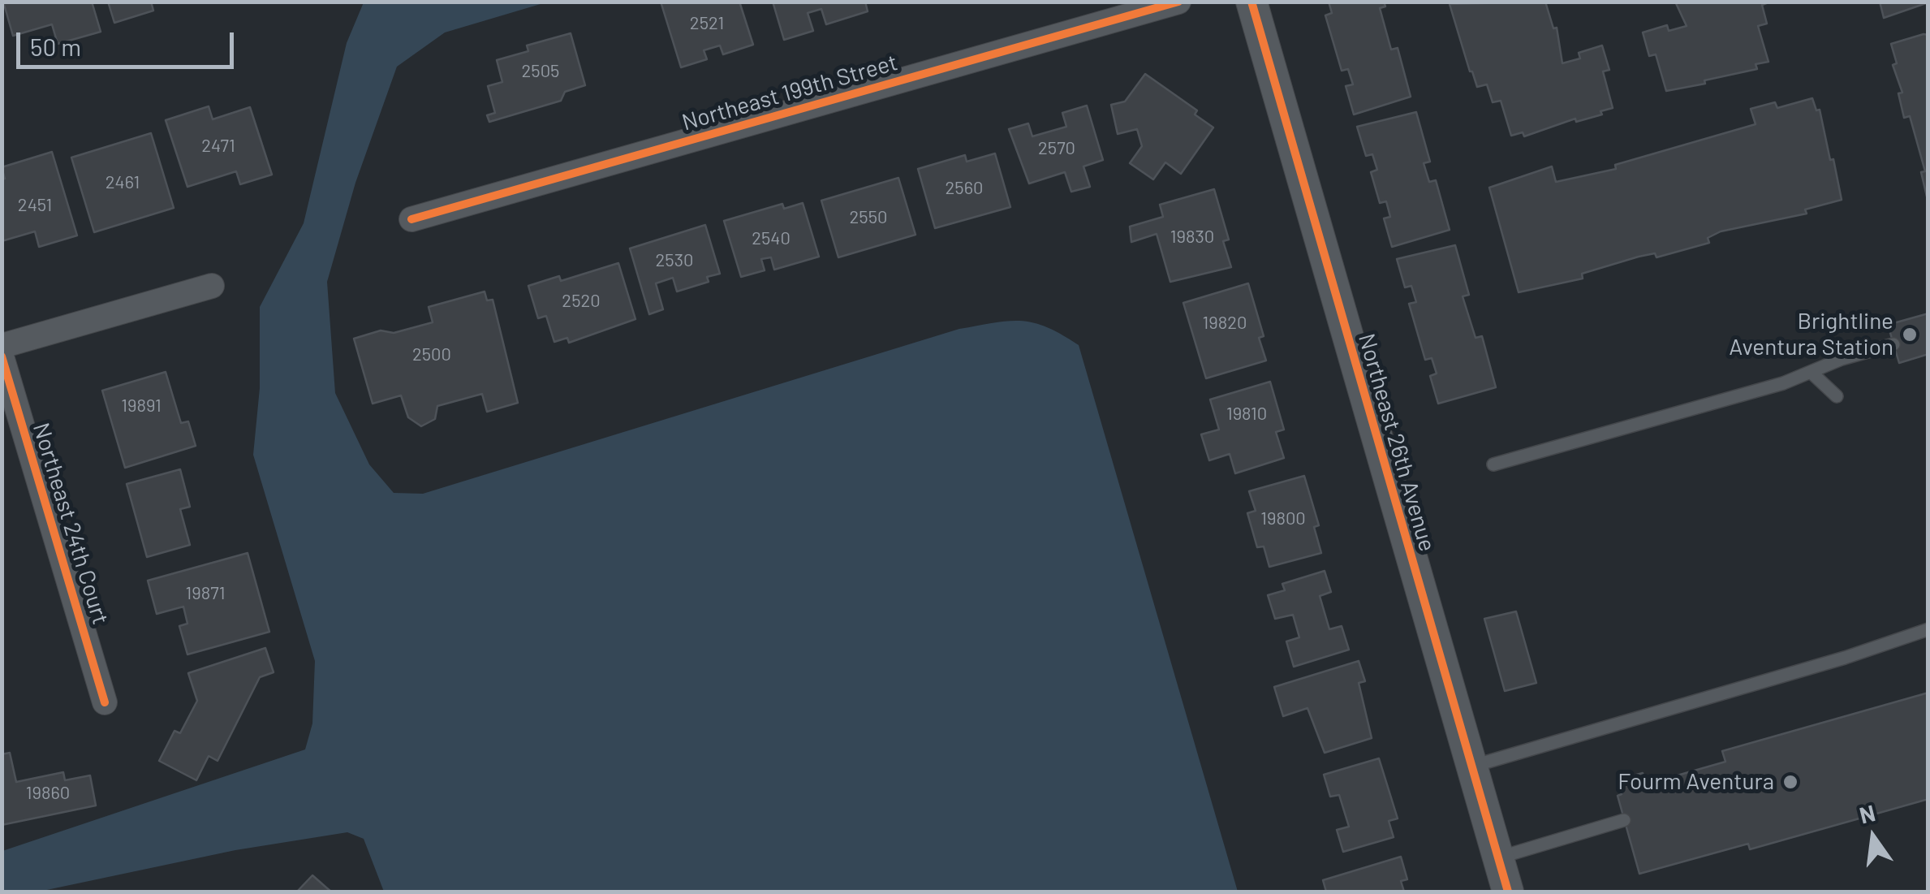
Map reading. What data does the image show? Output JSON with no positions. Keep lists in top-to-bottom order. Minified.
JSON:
{"streets":{"street":["Northeast 199th Street","Northeast 26th Avenue","Northeast 24th Court"]},"places":["Brightline Aventura Station","Fourm Aventura"],"house_numbers":["2521","2505","2471","2570","2461","2560","2451","2550","19830","2540","2530","2520","19820","2500","19891","19810","19800","19871","19860"],"scale_bar":"50 m","north":"top"}
